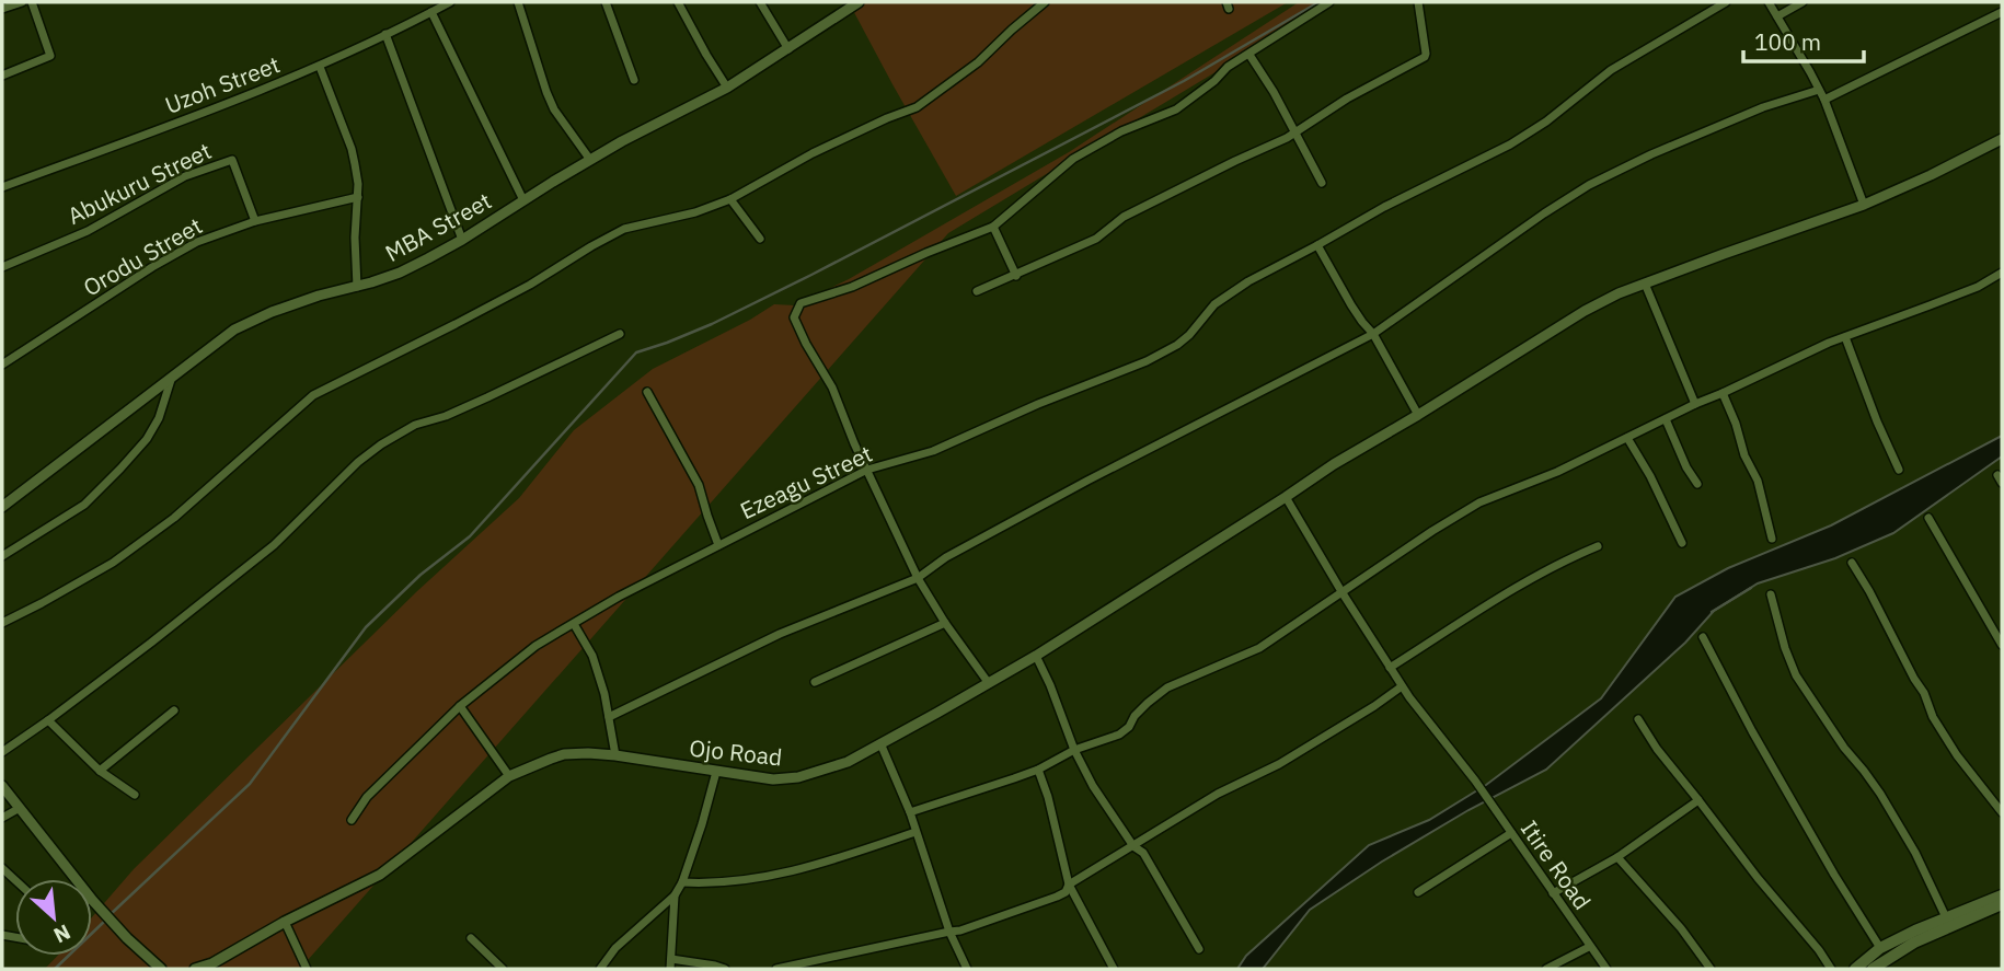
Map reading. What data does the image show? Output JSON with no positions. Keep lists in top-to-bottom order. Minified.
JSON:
{"streets":{"street":["Uzoh Street","Abukuru Street","MBA Street","Orodu Street","Ezeagu Street","Ojo Road","Itire Road"]},"crossings":[["Abukuru Street","Orodu Street"],["Ojo Road","Itire Road"]],"scale_bar":"100 m","north":"bottom right"}
